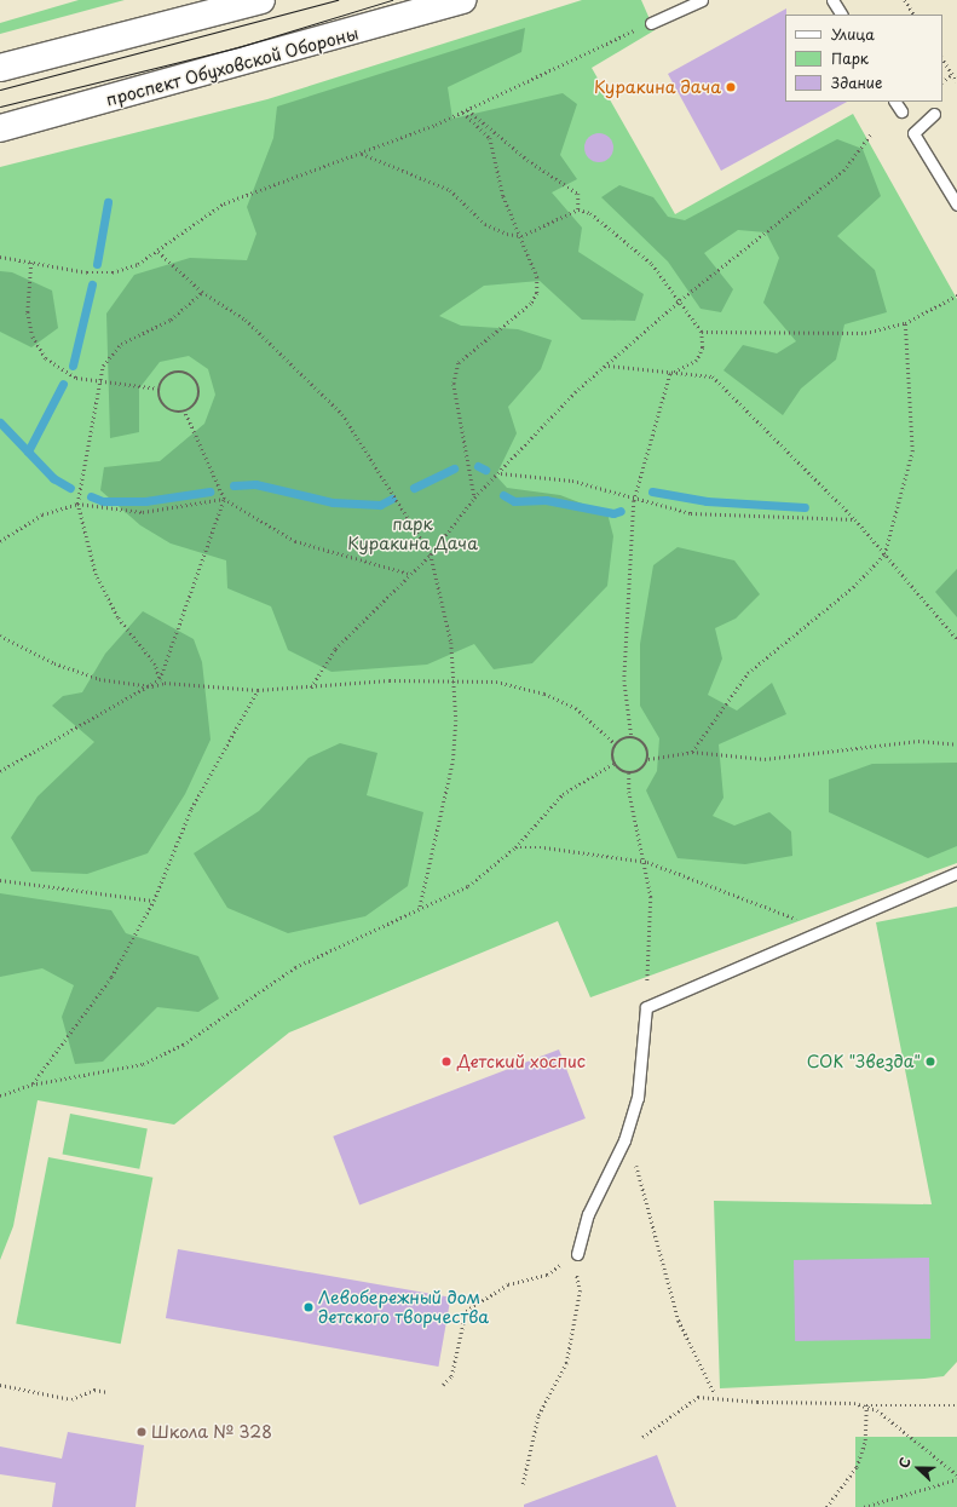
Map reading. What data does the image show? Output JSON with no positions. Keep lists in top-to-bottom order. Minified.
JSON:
{"streets":{"main road":["проспект Обуховской Обороны"]},"parks":["парк Куракина Дача"],"places":["Куракина дача","Детский хоспис","СОК \"Звезда\"","Левобережный дом детского творчества","Школа № 328"],"legend":["Улица","Парк","Здание"],"north":"left"}
